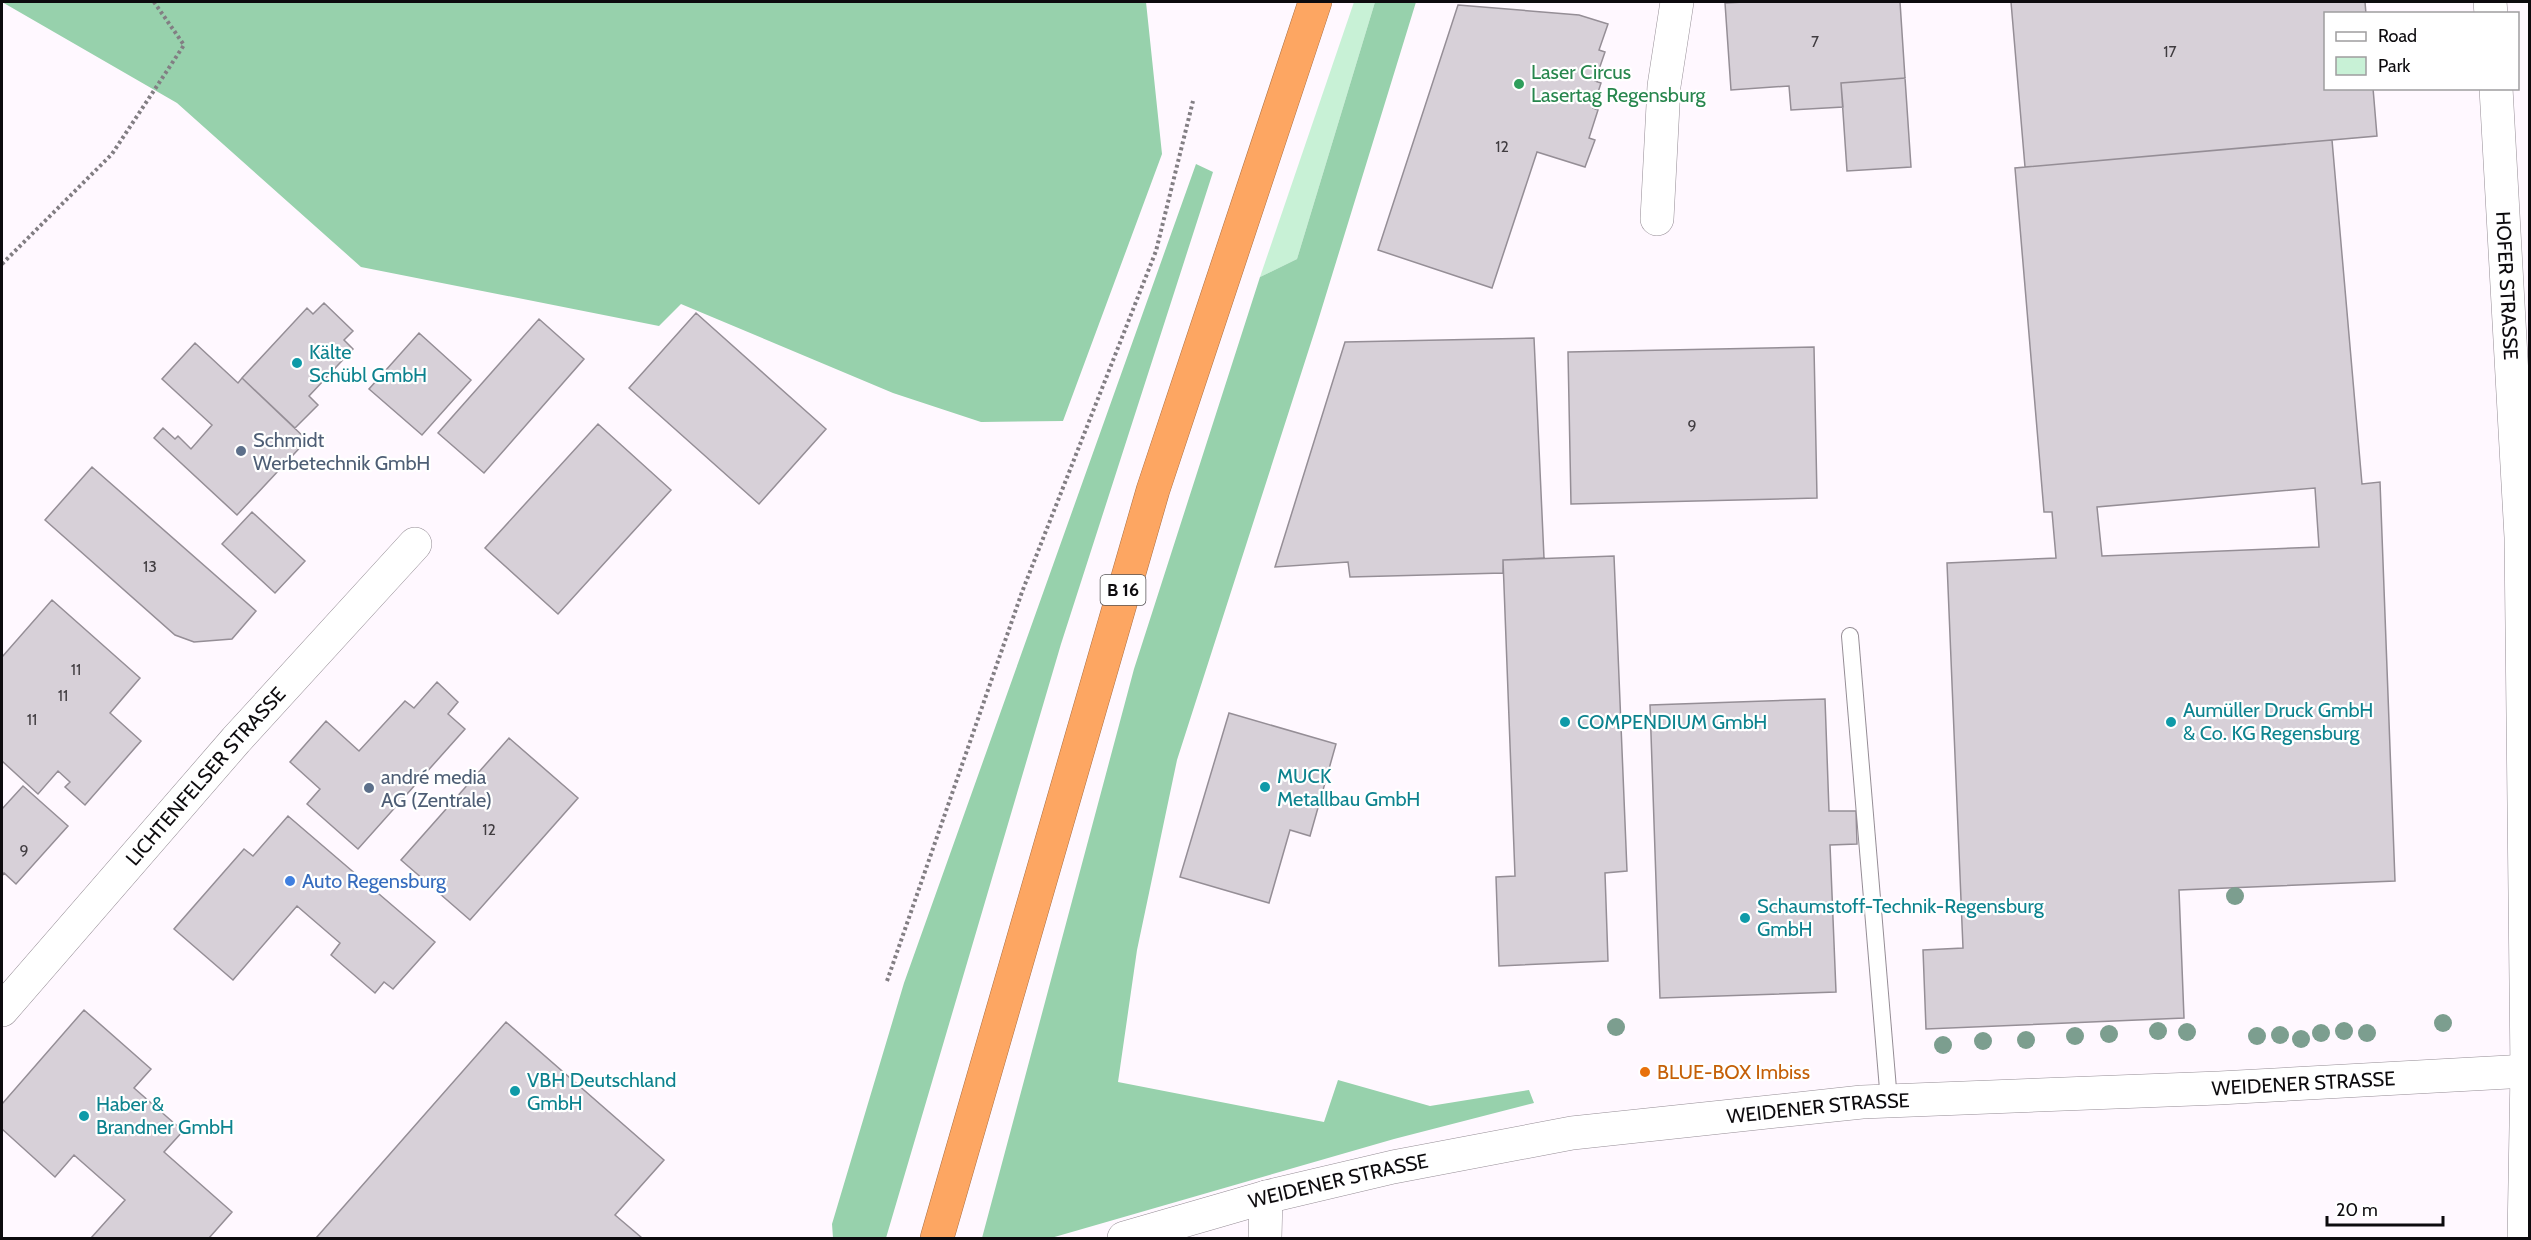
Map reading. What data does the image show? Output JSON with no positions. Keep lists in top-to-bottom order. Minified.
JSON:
{"streets":{"highway":["B 16"],"street":["HOFER STRASSE","LICHTENFELSER STRASSE","WEIDENER STRASSE"]},"crossings":[["HOFER STRASSE","WEIDENER STRASSE"]],"places":["Laser Circus Lasertag Regensburg","Kälte Schübl GmbH","Schmidt Werbetechnik GmbH","COMPENDIUM GmbH","Aumüller Druck GmbH & Co. KG Regensburg","MUCK Metallbau GmbH","andré media AG (Zentrale)","Auto Regensburg","Schaumstoff-Technik-Regensburg GmbH","BLUE-BOX Imbiss","VBH Deutschland GmbH","Haber & Brandner GmbH"],"house_numbers":["7","17","12","9","13","11","11","11","12","9"],"legend":["Road","Park"],"scale_bar":"20 m"}
